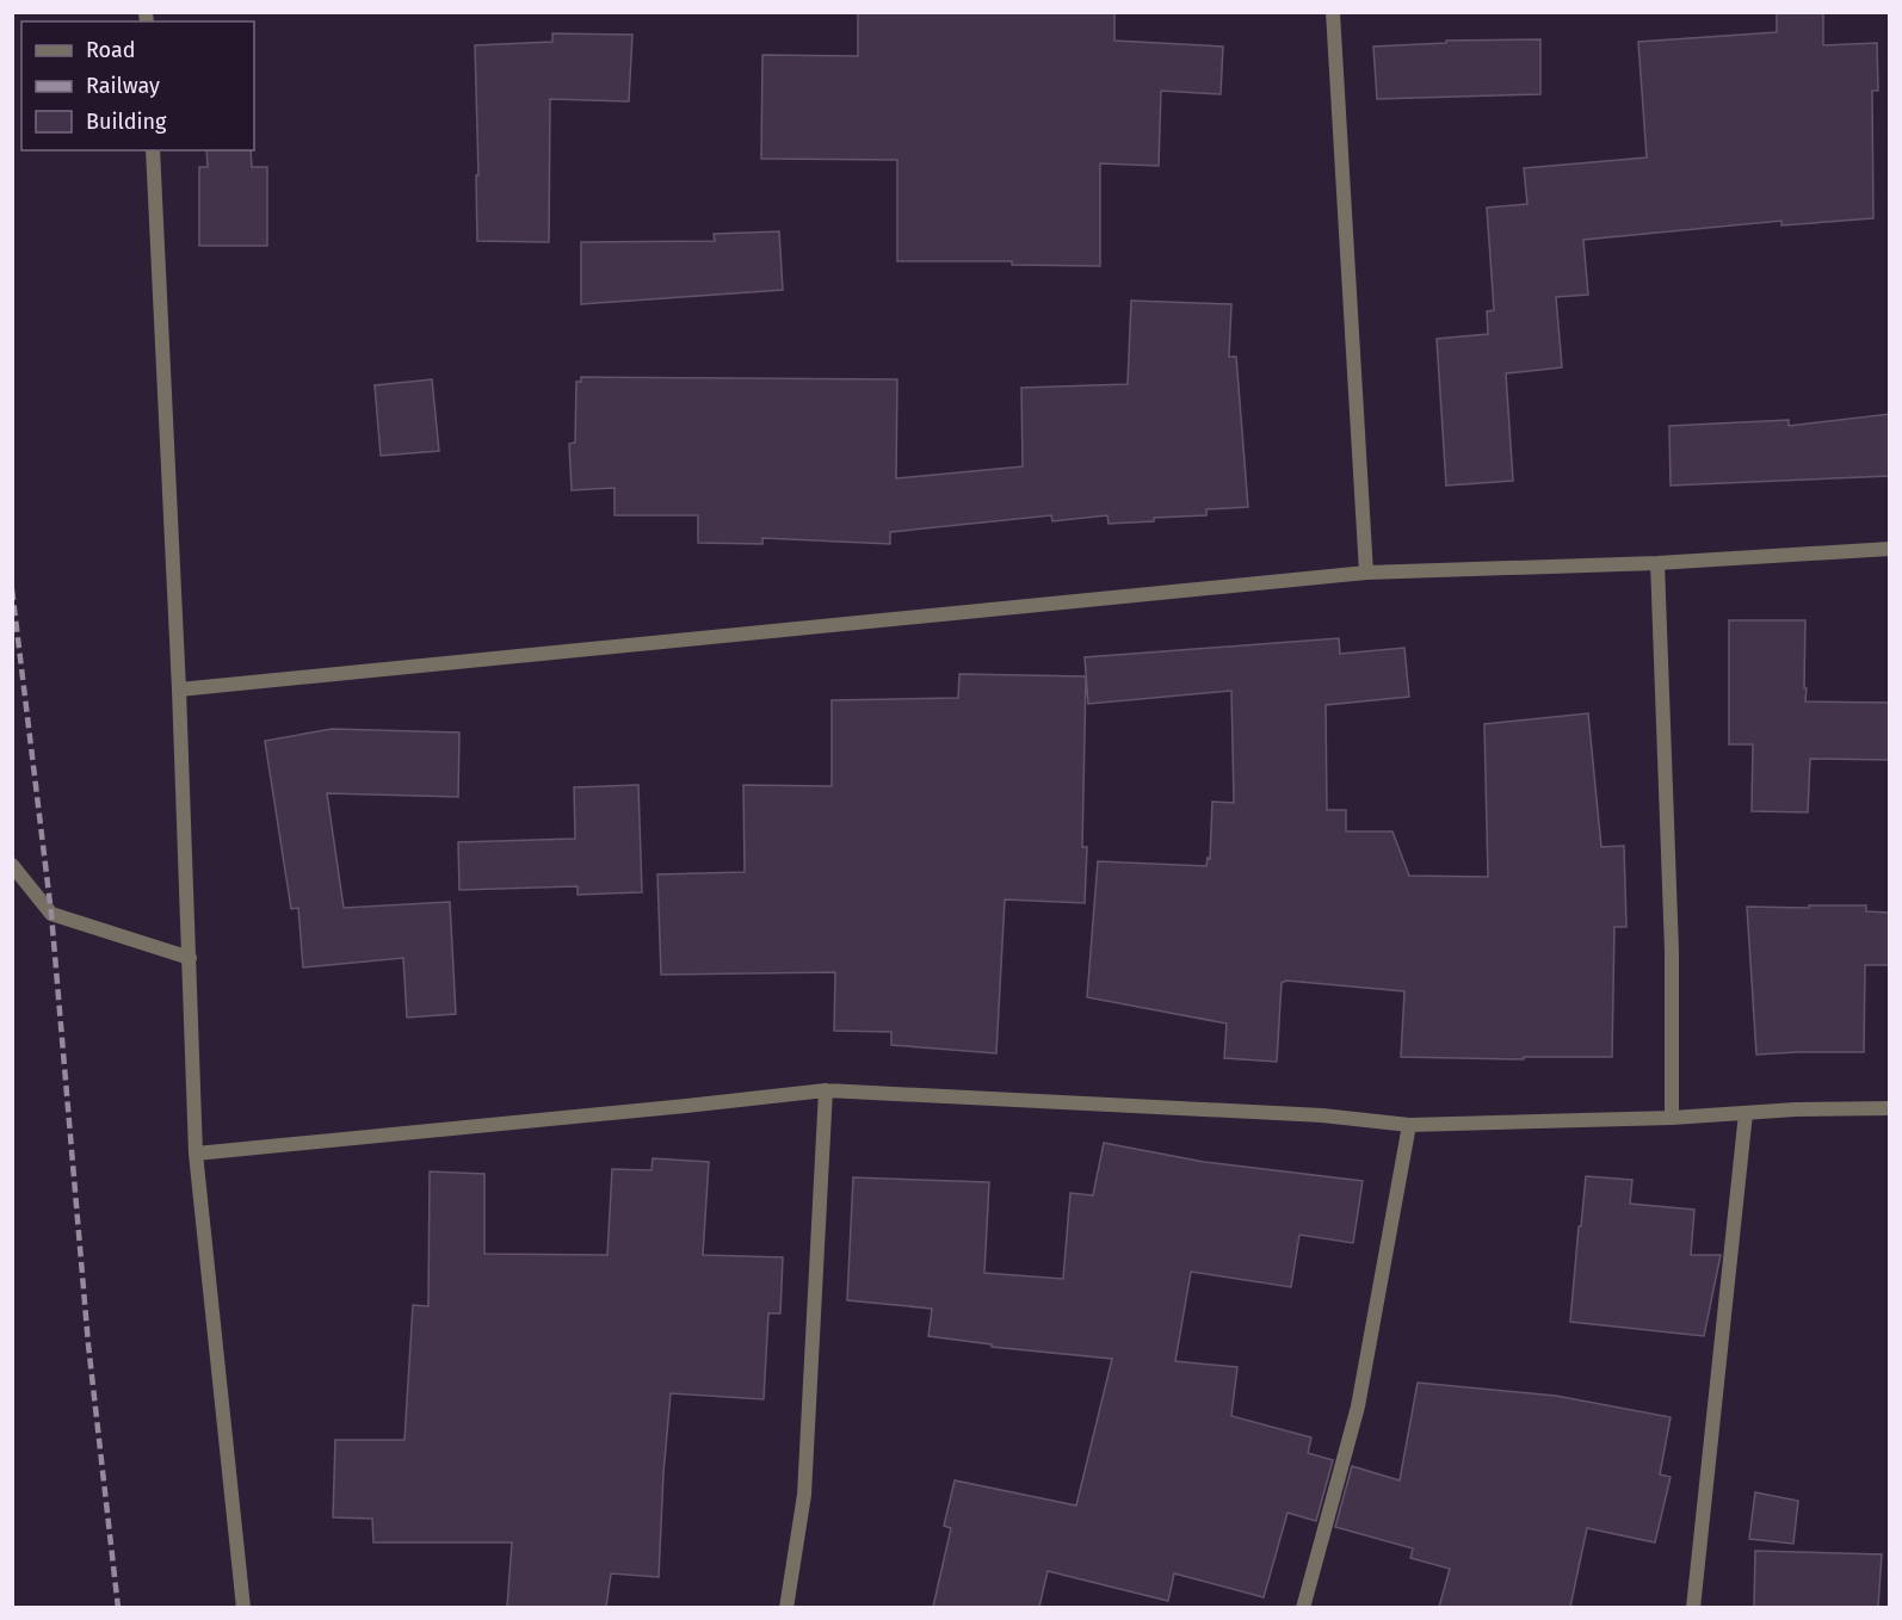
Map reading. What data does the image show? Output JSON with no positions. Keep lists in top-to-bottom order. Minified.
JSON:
{"legend":["Road","Railway","Building"]}
